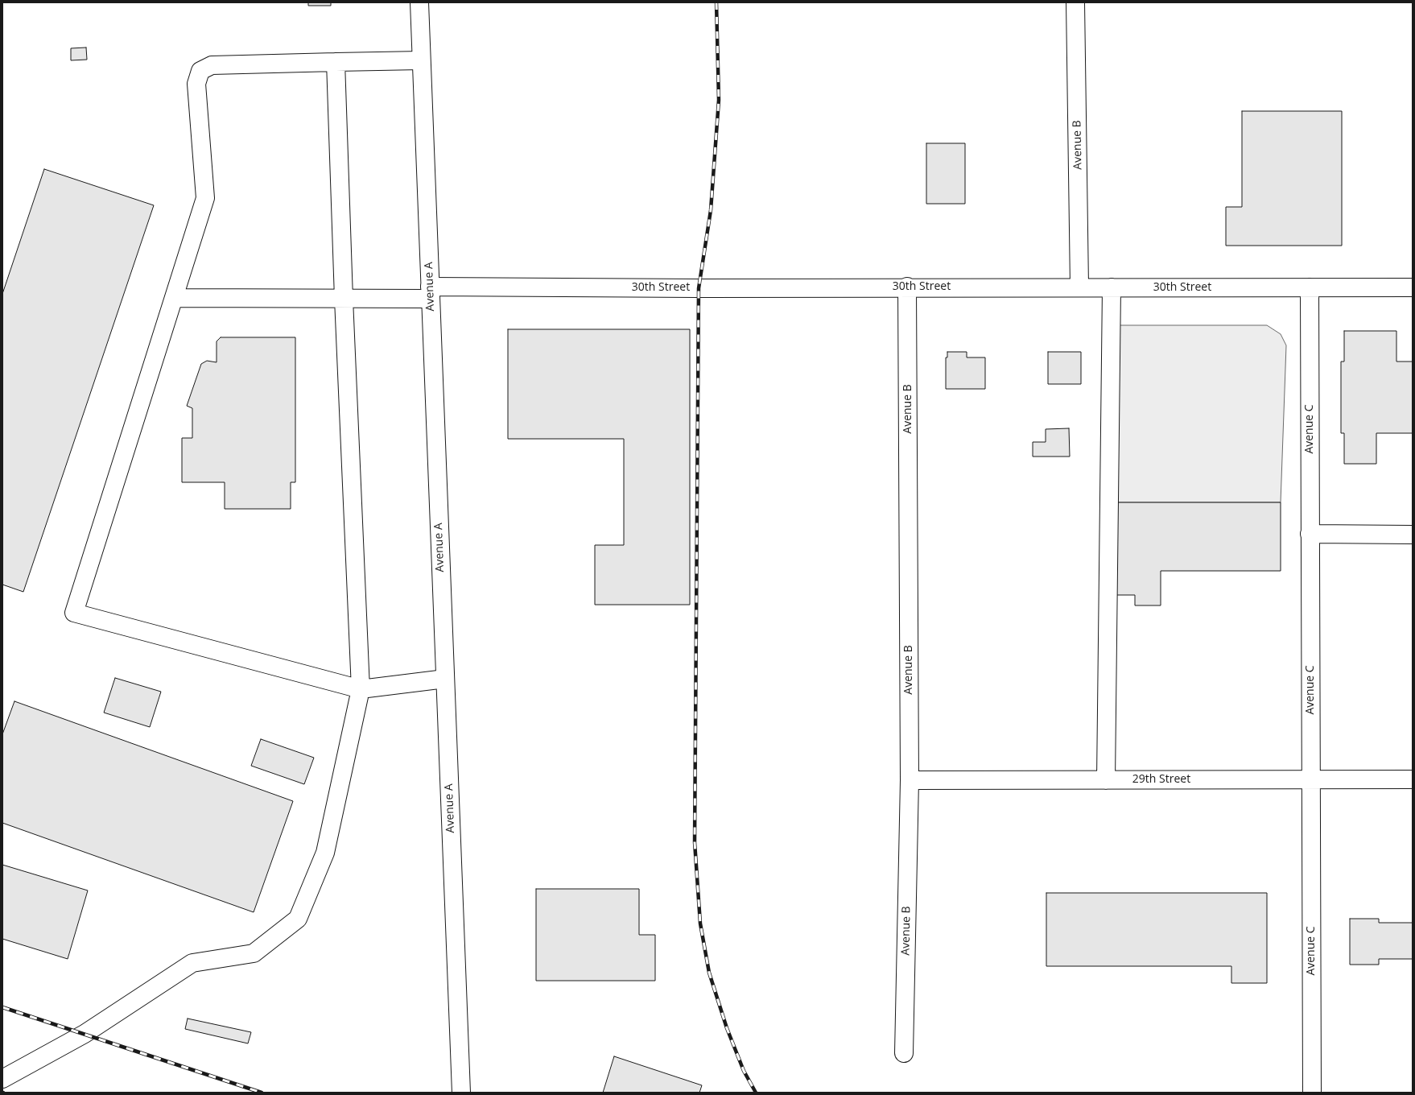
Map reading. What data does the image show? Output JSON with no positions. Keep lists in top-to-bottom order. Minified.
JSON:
{"streets":{"street":["Avenue B","Avenue A","30th Street","Avenue C","29th Street"]},"crossings":[["Avenue B","30th Street"],["Avenue B","29th Street"],["Avenue A","30th Street"],["30th Street","Avenue C"],["Avenue C","29th Street"]]}
